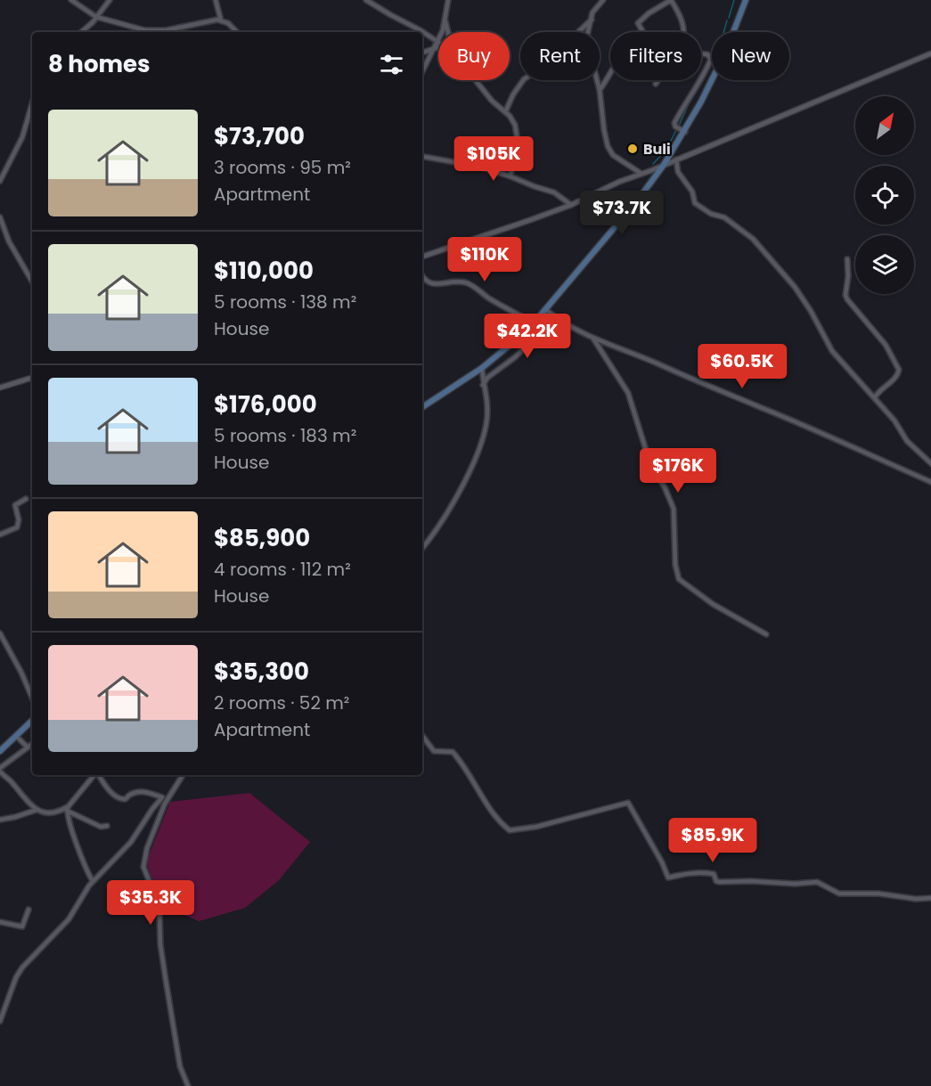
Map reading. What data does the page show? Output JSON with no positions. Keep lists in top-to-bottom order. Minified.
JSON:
{"places":["Buli"],"north":"top right","page":{"chip":["Buy","Rent","Filters","New"],"heading":"8 homes","list":[{"name":"$73,700","note":"3 rooms · 95 m² · Apartment"},{"name":"$110,000","note":"5 rooms · 138 m² · House"},{"name":"$176,000","note":"5 rooms · 183 m² · House"},{"name":"$85,900","note":"4 rooms · 112 m² · House"},{"name":"$35,300","note":"2 rooms · 52 m² · Apartment"}],"price":["$105K","$73.7K","$110K","$42.2K","$60.5K","$176K","$85.9K","$35.3K"]}}
